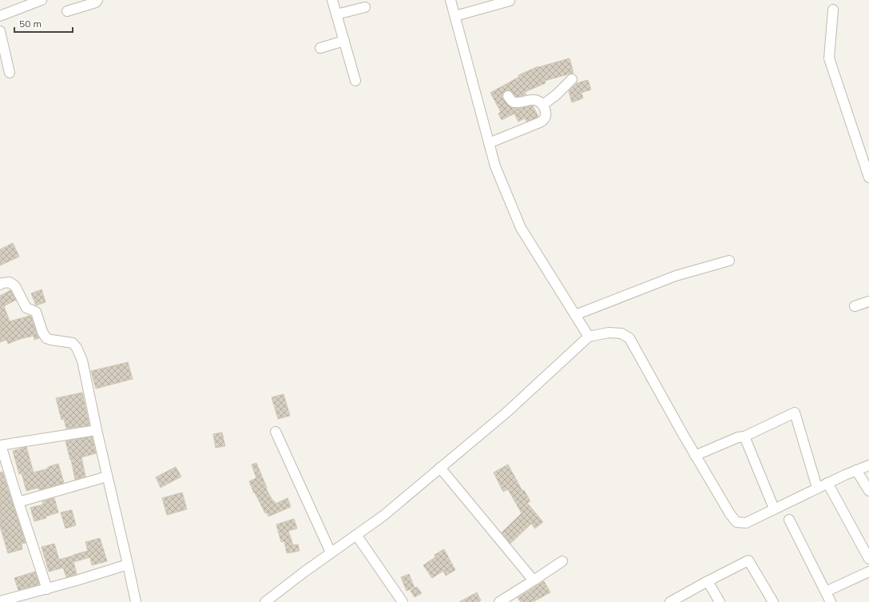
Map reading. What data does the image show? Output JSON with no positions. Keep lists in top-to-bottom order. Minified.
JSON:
{"scale_bar":"50 m"}
